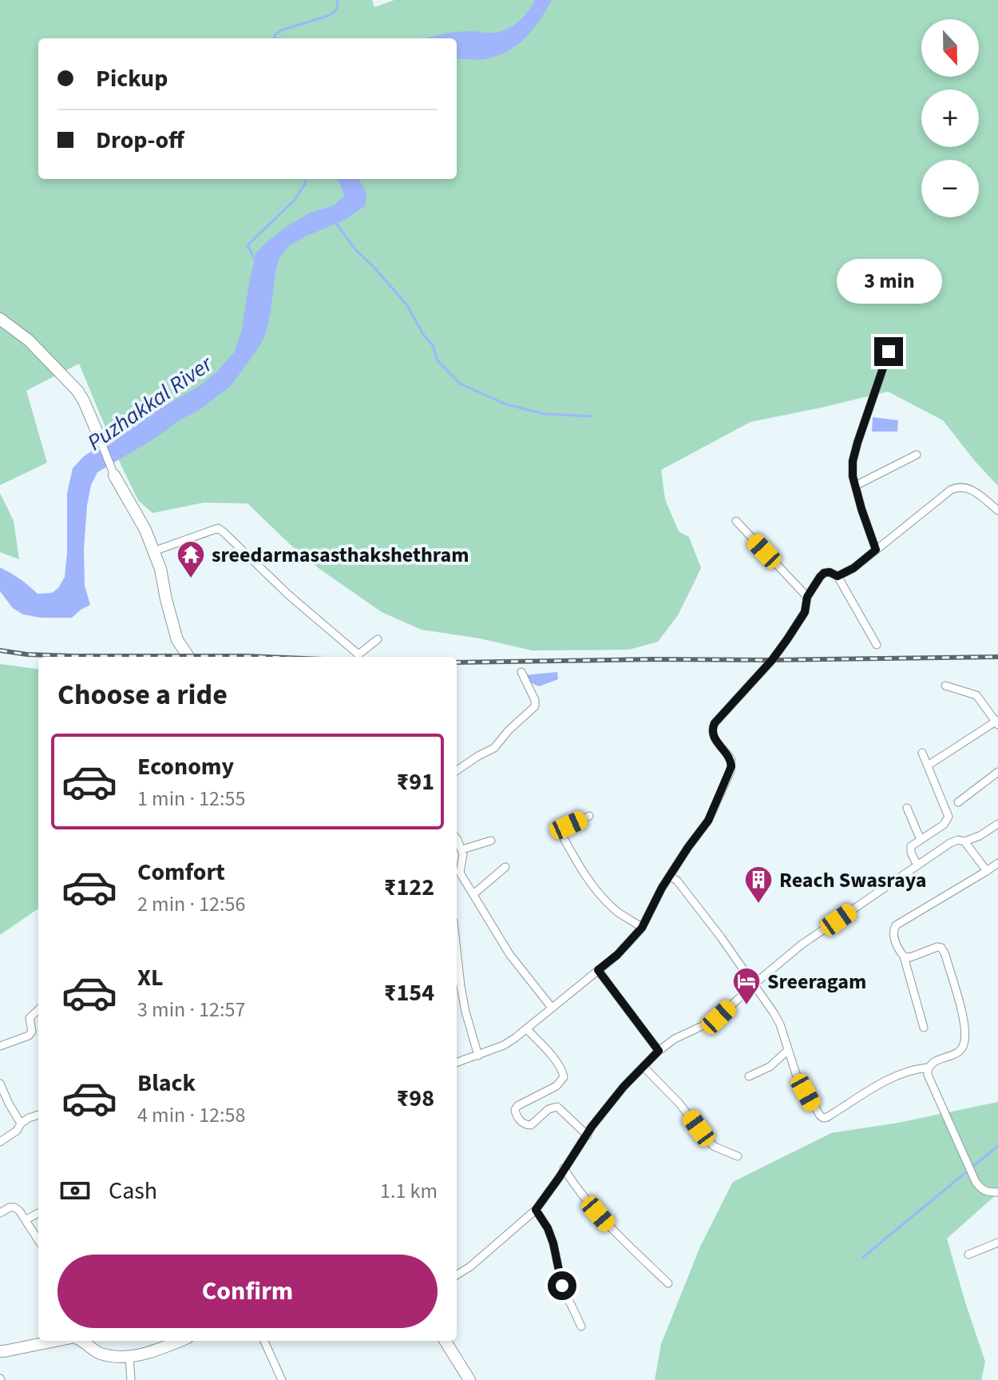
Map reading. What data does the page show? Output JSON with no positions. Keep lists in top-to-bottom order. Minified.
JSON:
{"water":["Puzhakkal River"],"places":{"temple":["sreedarmasasthakshethram"],"building":["Reach Swasraya"],"hotel":["Sreeragam"]},"north":"bottom","page":{"map_buttons":["+","−"],"banner":["Pickup","Drop-off"],"bubble":"3 min","heading":"Choose a ride","list":[{"name":"Economy","note":"1 min · 12:55","value":"₹91"},{"name":"Comfort","note":"2 min · 12:56","value":"₹122"},{"name":"XL","note":"3 min · 12:57","value":"₹154"},{"name":"Black","note":"4 min · 12:58","value":"₹98"}],"pay":["Cash","1.1 km"],"buttons":"Confirm"}}
